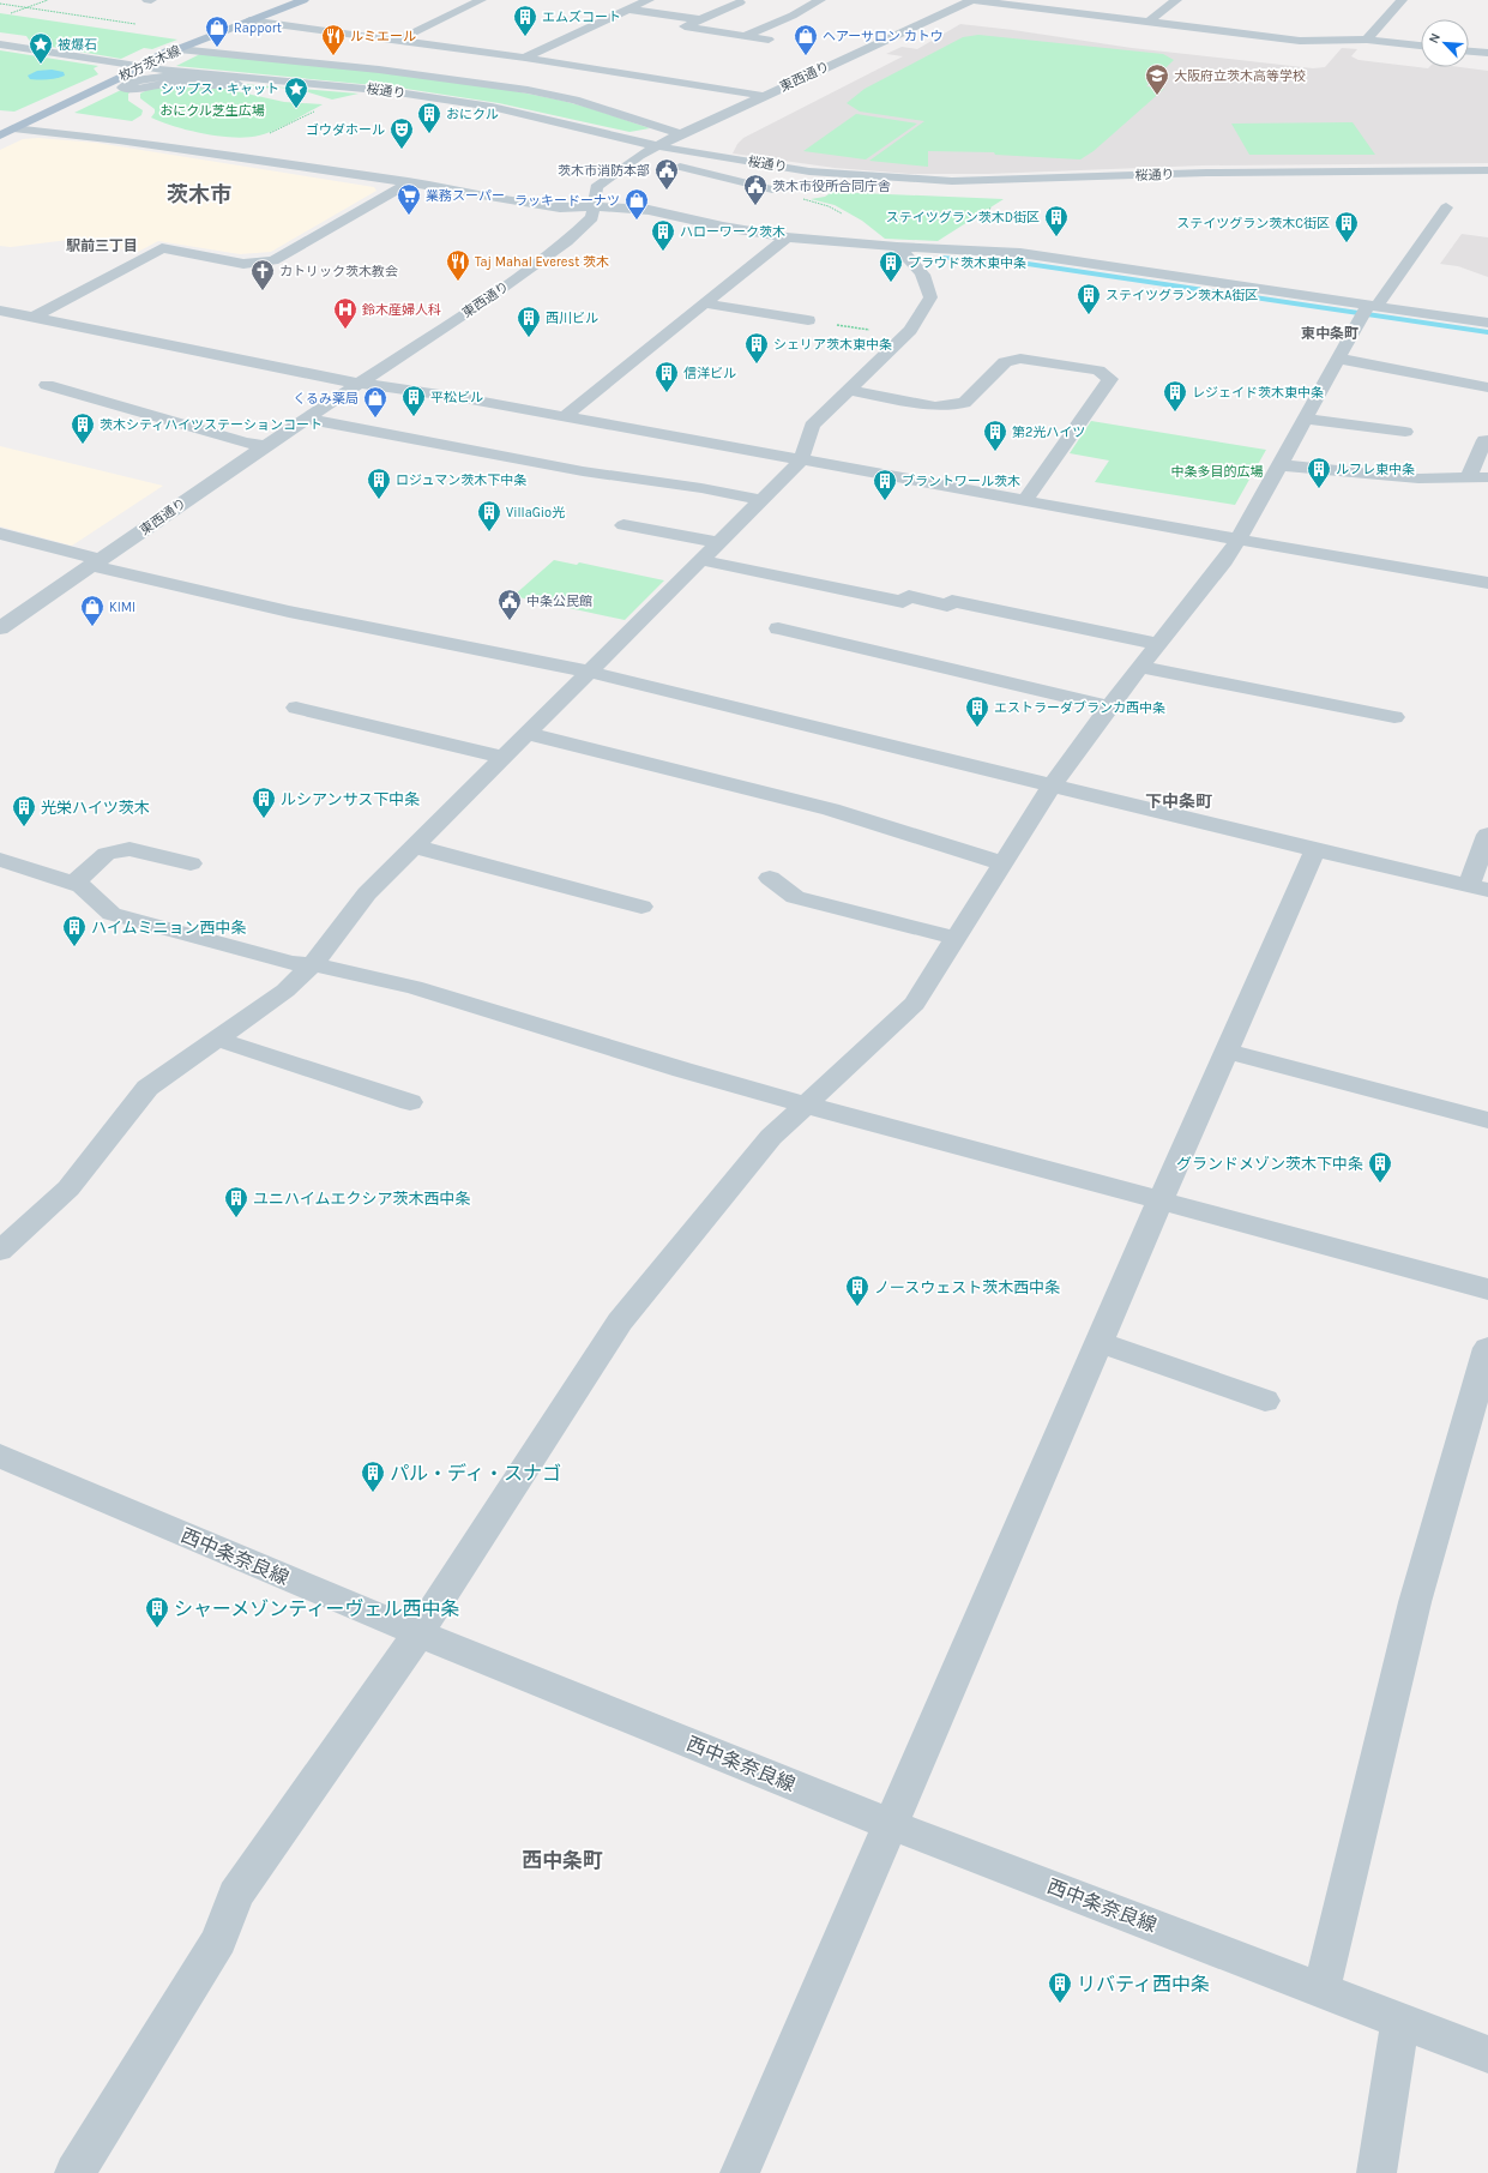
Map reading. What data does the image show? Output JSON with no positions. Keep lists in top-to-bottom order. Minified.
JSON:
{"streets":{"main road":["枚方茨木線"],"street":["東西通り","桜通り","西中条奈良線"]},"crossings":[["枚方茨木線","桜通り"],["東西通り","桜通り"]],"districts":["茨木市","駅前三丁目","東中条町","下中条町","西中条町"],"parks":["おにクル芝生広場","中条多目的広場"],"places":{"building":["エムズコート","おにクル","ステイツグラン茨木D街区","ステイツグラン茨木C街区","ハローワーク茨木","プラウド茨木東中条","ステイツグラン茨木A街区","西川ビル","シェリア茨木東中条","信洋ビル","レジェイド茨木東中条","平松ビル","茨木シティハイツステーションコート","第2光ハイツ","ルフレ東中条","ロジュマン茨木下中条","ブラントワール茨木","VillaGio光","エストラーダブランカ西中条","ルシアンサス下中条","光栄ハイツ茨木","ハイムミニョン西中条","グランドメゾン茨木下中条","ユニハイムエクシア茨木西中条","ノースウェスト茨木西中条","パル・ディ・スナゴ","シャーメゾンティーヴェル西中条","リバティ西中条"],"shop":["Rapport","ヘアーサロン カトウ","ラッキードーナツ","くるみ薬局","KIMI"],"restaurant":["ルミエール","Taj Mahal Everest 茨木"],"place":["被爆石","シップス・キャット"],"school or university":["大阪府立茨木高等学校"],"theatre":["ゴウダホール"],"public building":["茨木市消防本部","茨木市役所合同庁舎","中条公民館"],"supermarket":["業務スーパー"],"church":["カトリック茨木教会"],"hospital":["鈴木産婦人科"]},"north":"top left"}
